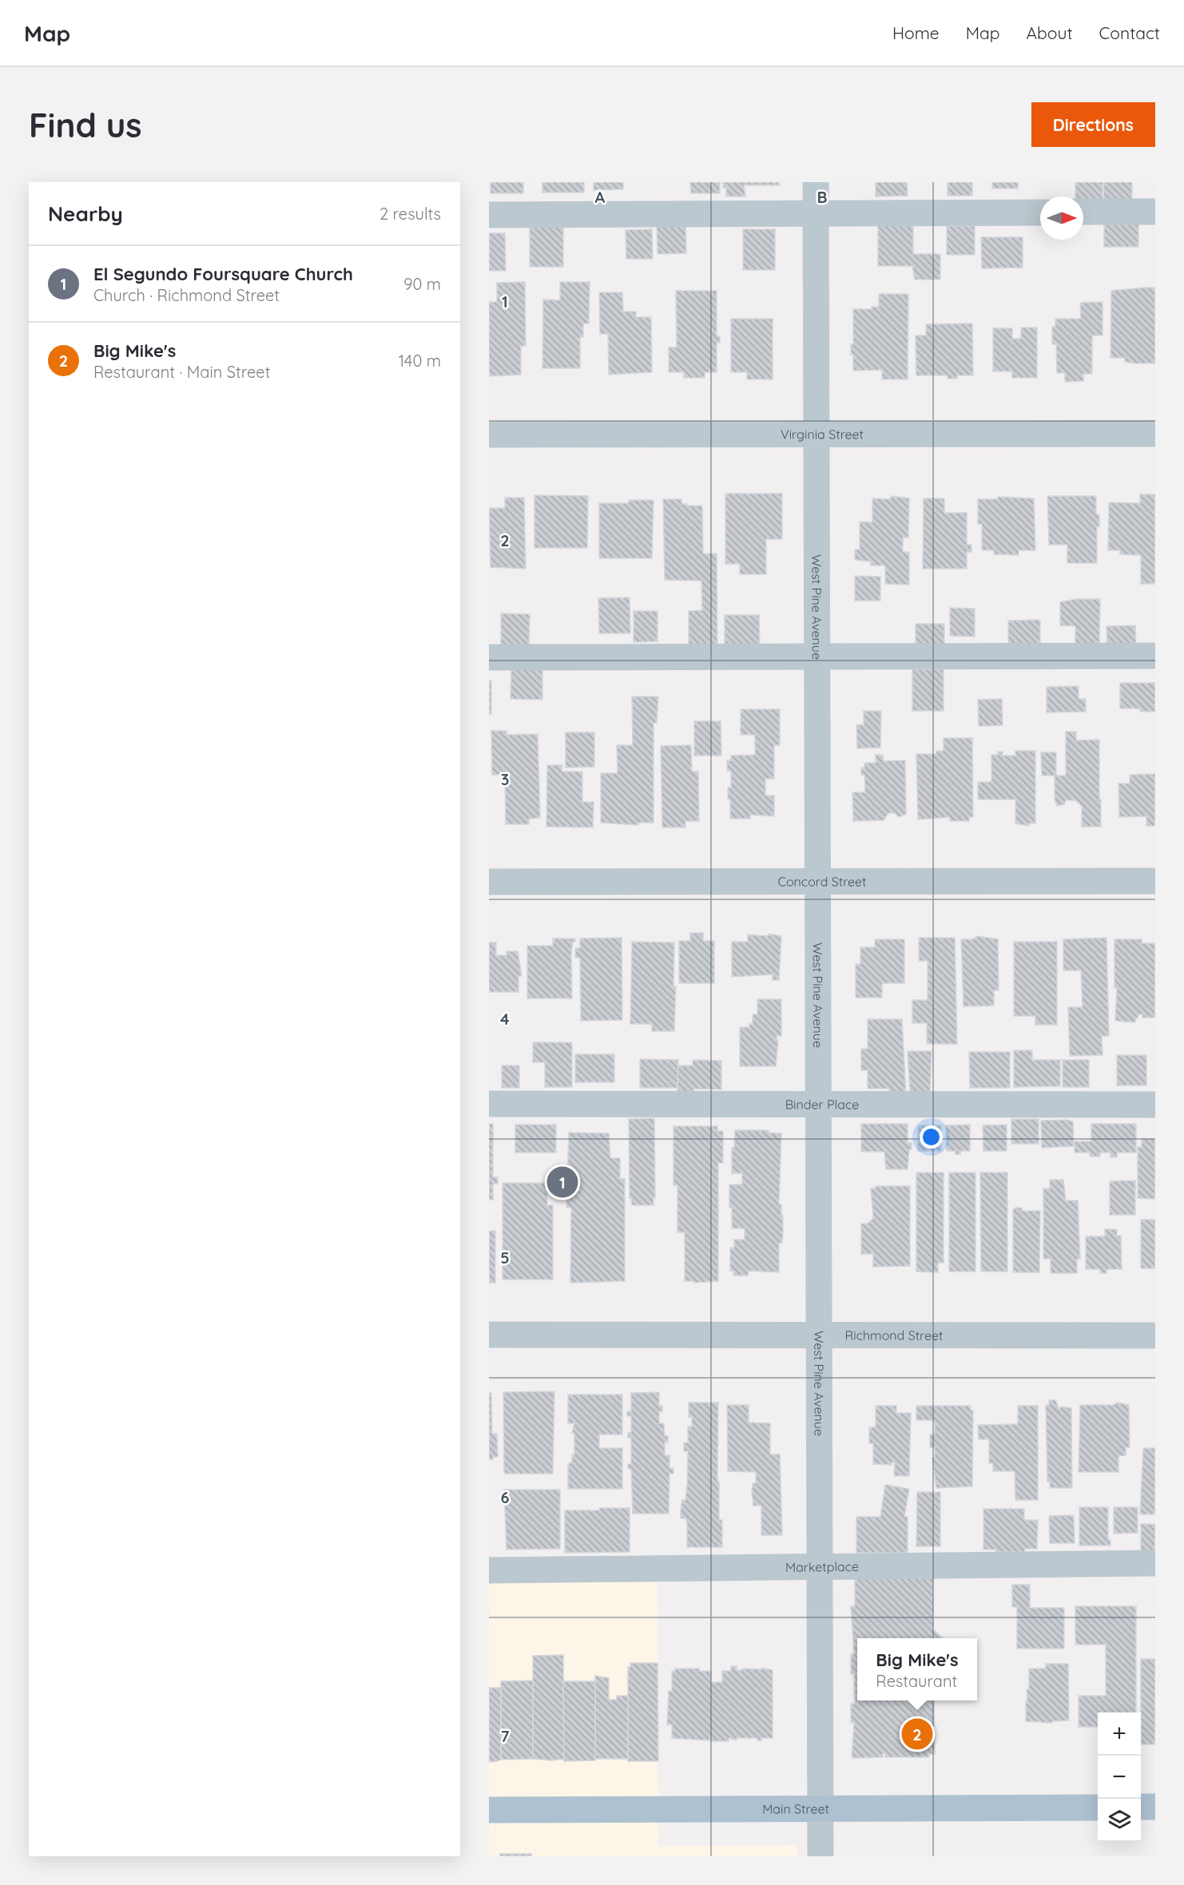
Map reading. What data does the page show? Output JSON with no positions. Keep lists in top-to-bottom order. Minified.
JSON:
{"streets":{"main road":["Main Street"],"street":["Virginia Street","West Pine Avenue","Concord Street","Binder Place","Richmond Street","Marketplace"]},"crossings":[["Virginia Street","West Pine Avenue"],["West Pine Avenue","Concord Street"],["West Pine Avenue","Binder Place"],["West Pine Avenue","Richmond Street"],["West Pine Avenue","Marketplace"],["West Pine Avenue","Main Street"]],"north":"right","page":{"header":"Map","nav":["Home","Map","About","Contact"],"buttons":"Directions","title":"Find us","heading":["Nearby","2 results"],"list":[{"mark":"1","name":"El Segundo Foursquare Church","note":"Church · Richmond Street","value":"90 m"},{"mark":"2","name":"Big Mike's","note":"Restaurant · Main Street","value":"140 m"}],"pins":["1","2"],"popup":["Big Mike's","Restaurant"],"map_buttons":["+","−"]},"grid":{"columns":["A","B"],"rows":["1","2","3","4","5","6","7"]}}
